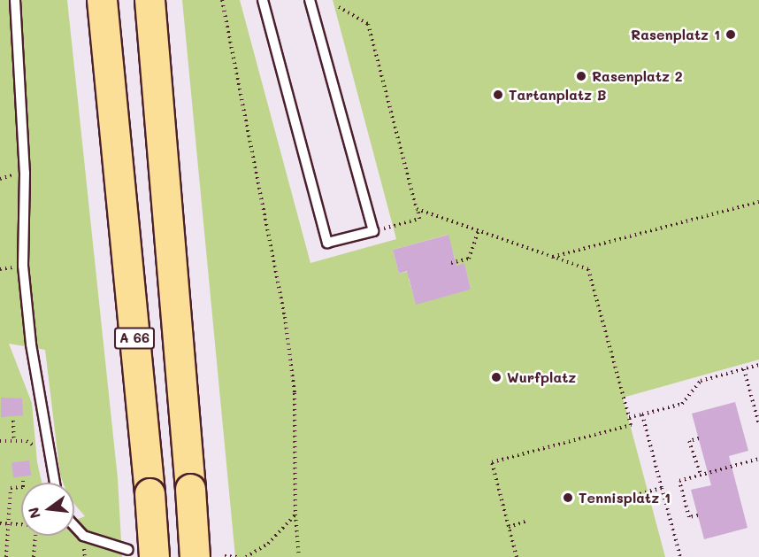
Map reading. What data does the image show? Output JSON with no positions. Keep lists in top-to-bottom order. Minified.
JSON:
{"streets":{"highway":["A 66"]},"places":["Rasenplatz 1","Rasenplatz 2","Tartanplatz B","Wurfplatz","Tennisplatz 1"],"north":"left"}
